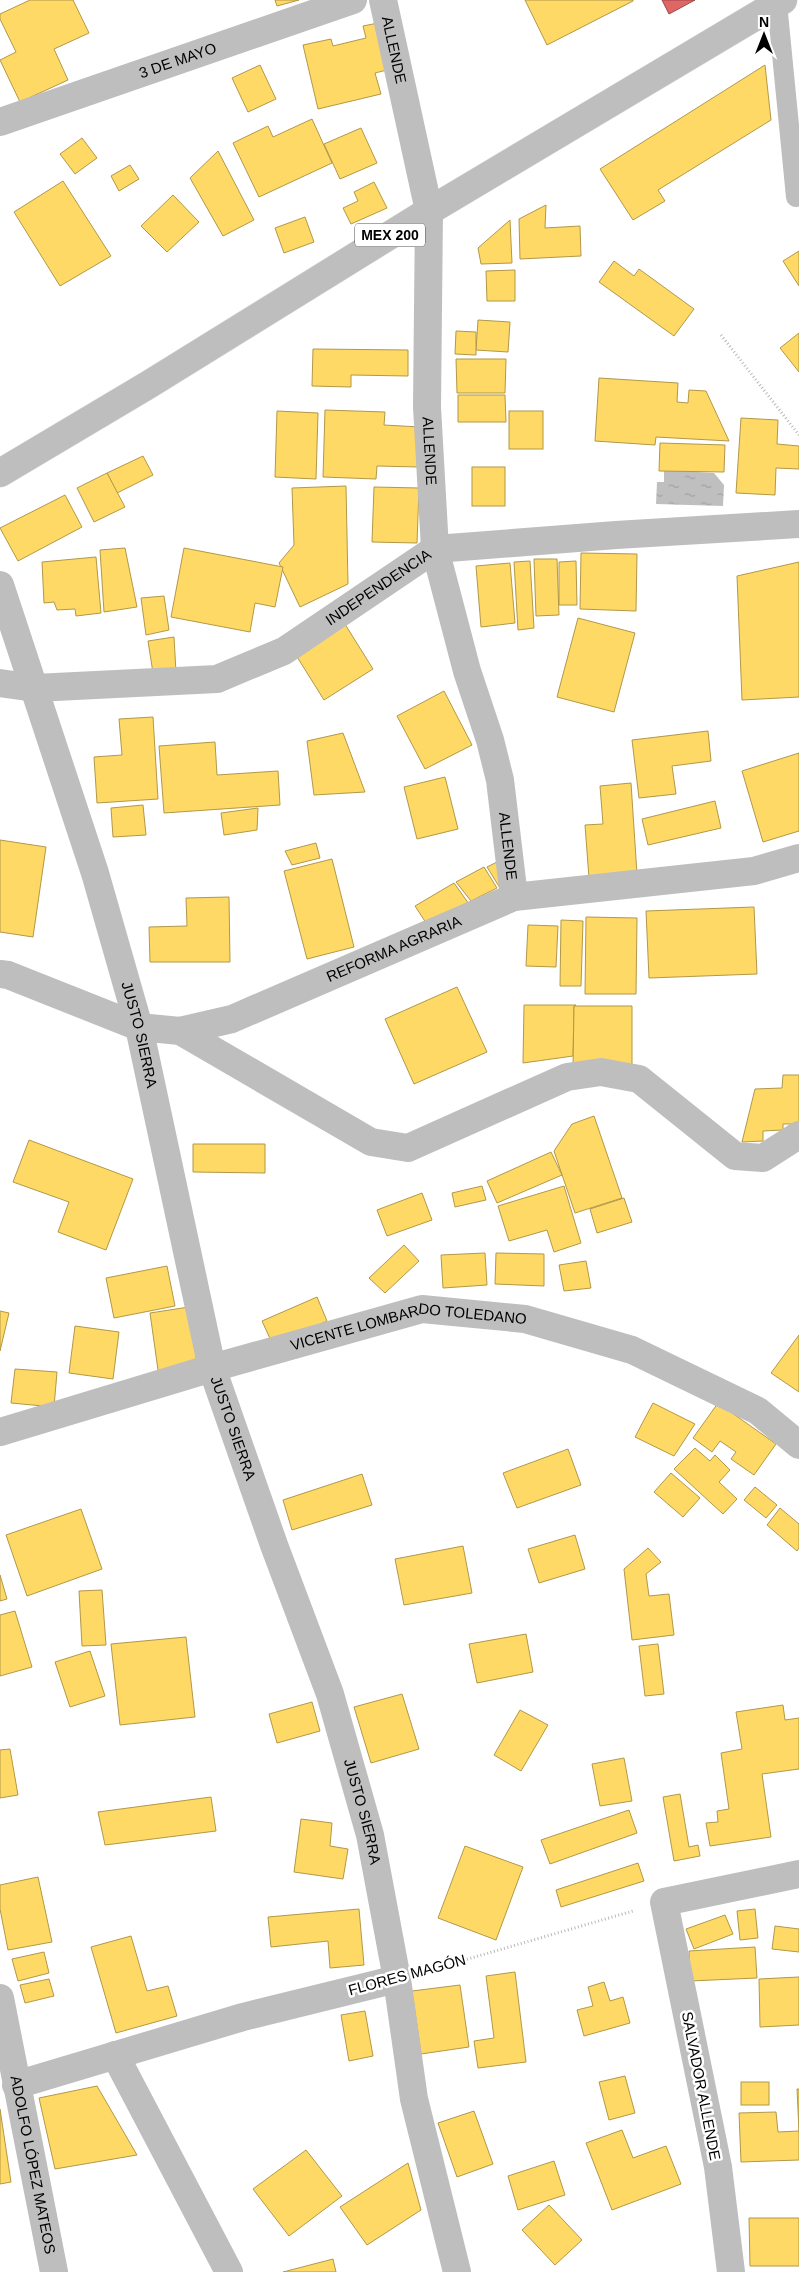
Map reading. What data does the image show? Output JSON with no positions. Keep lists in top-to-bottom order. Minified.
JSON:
{"streets":{"main road":["ALLENDE","3 DE MAYO","MEX 200","INDEPENDENCIA","REFORMA AGRARIA","JUSTO SIERRA","VICENTE LOMBARDO TOLEDANO","FLORES MAGÓN","SALVADOR ALLENDE","ADOLFO LÓPEZ MATEOS"]},"crossings":[["ALLENDE","MEX 200"],["ALLENDE","INDEPENDENCIA"],["ALLENDE","REFORMA AGRARIA"],["INDEPENDENCIA","JUSTO SIERRA"],["REFORMA AGRARIA","JUSTO SIERRA"],["JUSTO SIERRA","VICENTE LOMBARDO TOLEDANO"],["JUSTO SIERRA","FLORES MAGÓN"],["FLORES MAGÓN","SALVADOR ALLENDE"],["FLORES MAGÓN","ADOLFO LÓPEZ MATEOS"]],"north":"top"}
